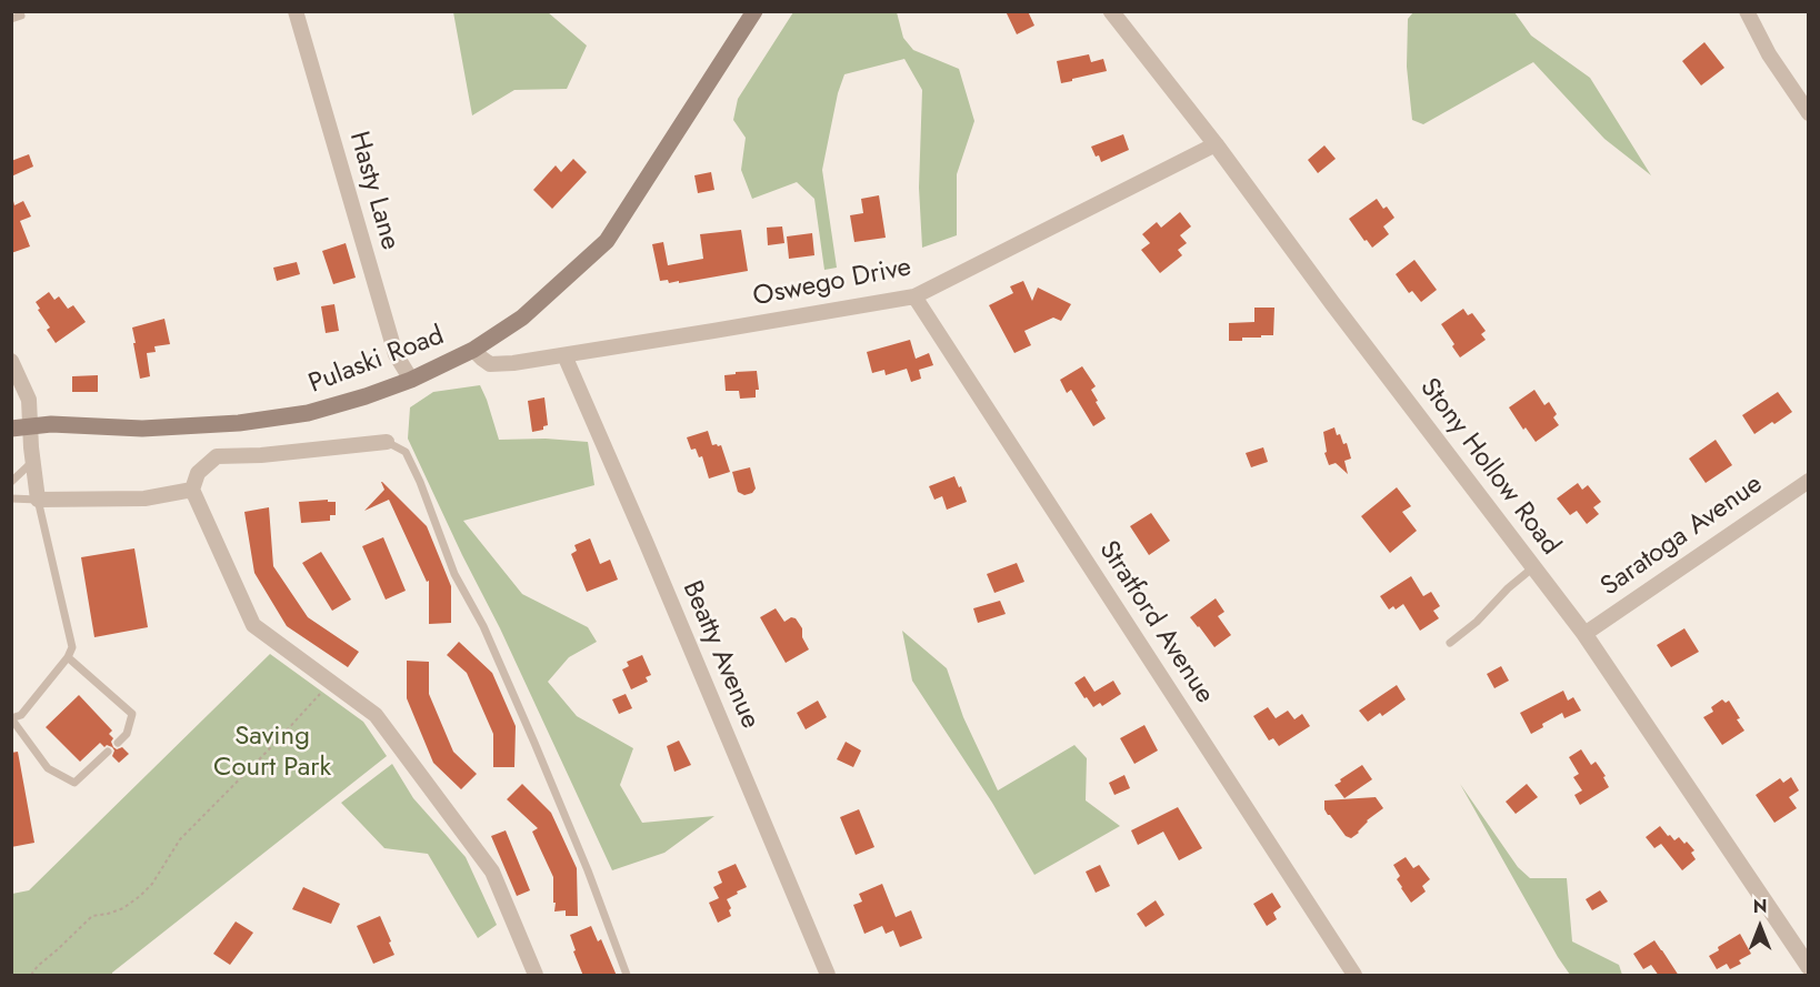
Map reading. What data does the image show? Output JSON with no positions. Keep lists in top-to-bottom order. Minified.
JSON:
{"streets":{"main road":["Pulaski Road"],"street":["Hasty Lane","Oswego Drive","Stony Hollow Road","Saratoga Avenue","Stratford Avenue","Beatty Avenue"]},"crossings":[["Hasty Lane","Pulaski Road"],["Oswego Drive","Pulaski Road"],["Oswego Drive","Stony Hollow Road"],["Oswego Drive","Stratford Avenue"],["Oswego Drive","Beatty Avenue"],["Stony Hollow Road","Saratoga Avenue"]],"parks":["Saving Court Park"],"north":"top"}
